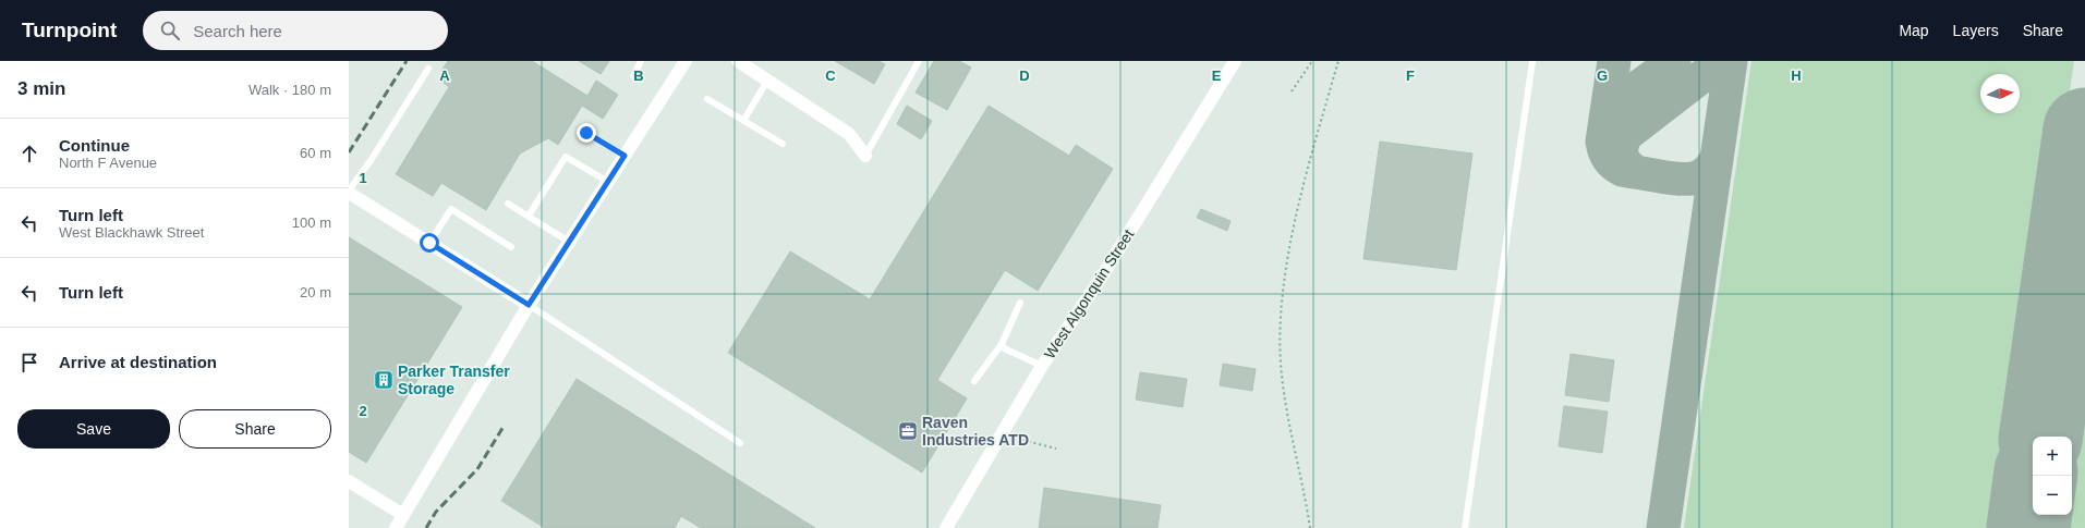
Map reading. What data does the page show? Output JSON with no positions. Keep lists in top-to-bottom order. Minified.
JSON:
{"streets":{"street":["West Algonquin Street"]},"places":{"building":["Parker Transfer Storage"],"office":["Raven Industries ATD"]},"north":"right","page":{"header":"Turnpoint","search":"Search here","nav":["Map","Layers","Share"],"heading":["3 min","Walk · 180 m"],"list":[["Continue","North F Avenue","60 m"],["Turn left","West Blackhawk Street","100 m"],["Turn left","20 m"],"Arrive at destination"],"buttons":["Save","Share"],"map_buttons":["+","−"]},"grid":{"columns":["A","B","C","D","E","F","G","H"],"rows":["1","2"]}}
